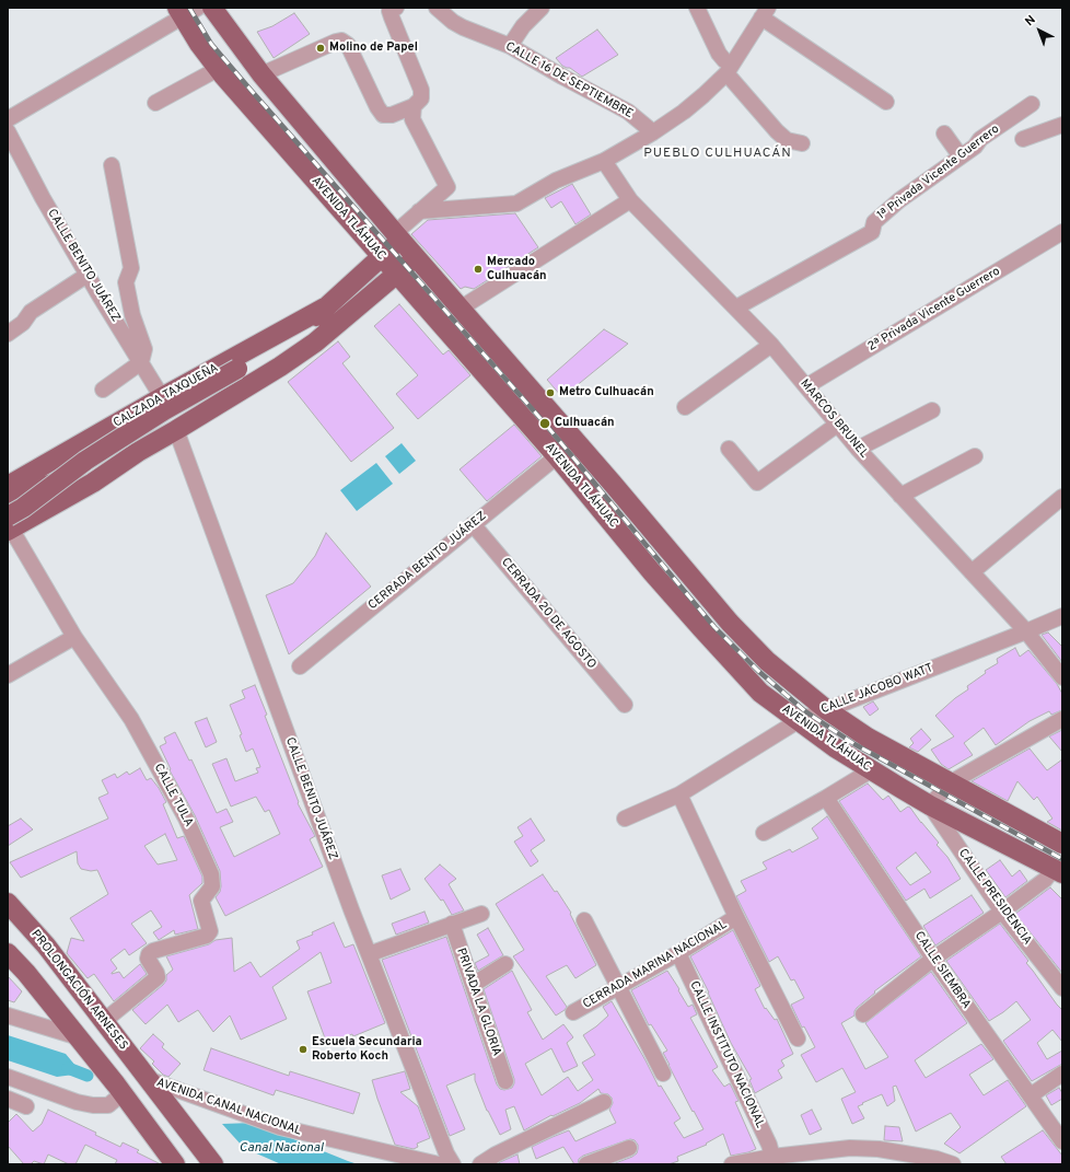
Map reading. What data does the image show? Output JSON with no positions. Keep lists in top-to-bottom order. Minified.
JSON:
{"streets":{"main road":["AVENIDA TLÁHUAC","CALZADA TAXQUEÑA","PROLONGACIÓN ARNESES"],"street":["CALLE 16 DE SEPTIEMBRE","1ª Privada Vicente Guerrero","CALLE BENITO JUÁREZ","2ª Privada Vicente Guerrero","MARCOS BRUNEL","CERRADA BENITO JUÁREZ","CERRADA 20 DE AGOSTO","CALLE JACOBO WATT","CALLE TULA","CALLE PRESIDENCIA","CERRADA MARINA NACIONAL","CALLE SIEMBRA","PRIVADA LA GLORIA","CALLE INSTITUTO NACIONAL","AVENIDA CANAL NACIONAL"]},"crossings":[["1ª Privada Vicente Guerrero","MARCOS BRUNEL"],["AVENIDA TLÁHUAC","CALZADA TAXQUEÑA"],["AVENIDA TLÁHUAC","CERRADA BENITO JUÁREZ"],["AVENIDA TLÁHUAC","CALLE JACOBO WATT"],["AVENIDA TLÁHUAC","CALLE PRESIDENCIA"],["CALLE BENITO JUÁREZ","CALZADA TAXQUEÑA"],["2ª Privada Vicente Guerrero","MARCOS BRUNEL"],["CALZADA TAXQUEÑA","CALLE TULA"],["MARCOS BRUNEL","CALLE JACOBO WATT"],["CERRADA BENITO JUÁREZ","CERRADA 20 DE AGOSTO"],["CALLE TULA","PROLONGACIÓN ARNESES"],["CERRADA MARINA NACIONAL","CALLE INSTITUTO NACIONAL"],["PROLONGACIÓN ARNESES","AVENIDA CANAL NACIONAL"]],"districts":["PUEBLO CULHUACÁN"],"water":["Canal Nacional"],"places":["Molino de Papel","Mercado Culhuacán","Metro Culhuacán","Culhuacán","Escuela Secundaria Roberto Koch"],"north":"top left"}
